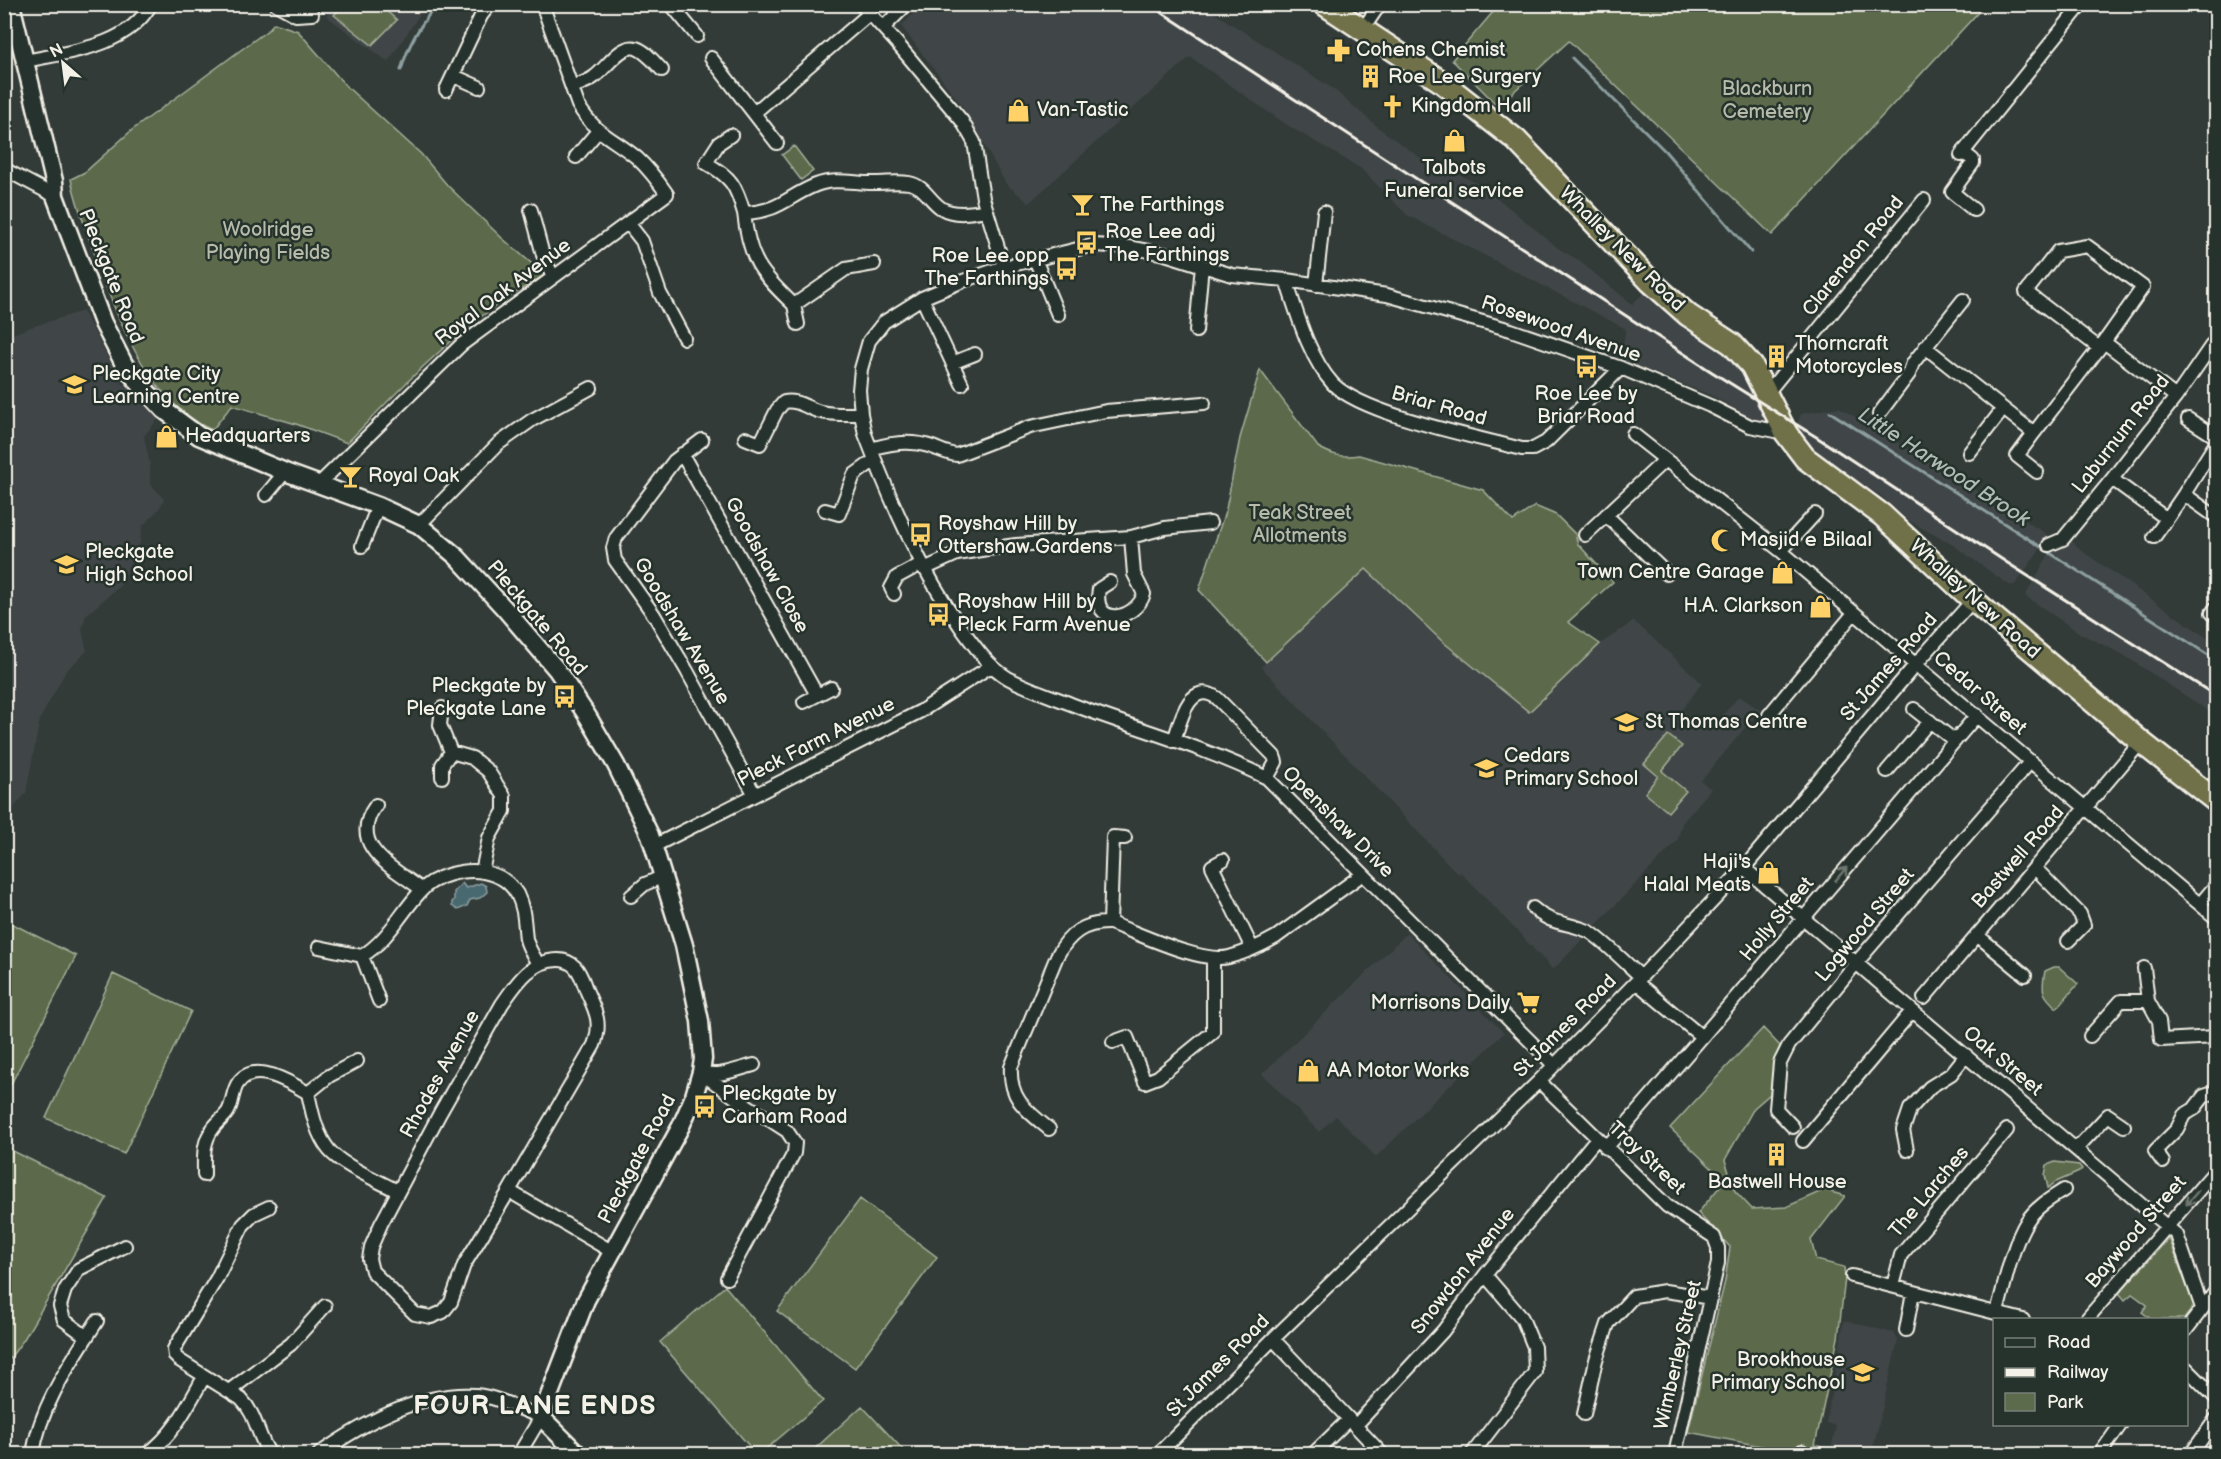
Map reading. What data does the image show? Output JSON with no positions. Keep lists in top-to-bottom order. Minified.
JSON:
{"streets":{"highway":["Whalley New Road"],"main road":["Pleckgate Road"],"street":["Clarendon Road","Royal Oak Avenue","Rosewood Avenue","Briar Road","Laburnum Road","Goodshaw Close","Goodshaw Avenue","St James Road","Cedar Street","Pleck Farm Avenue","Openshaw Drive","Bastwell Road","Holly Street","Logwood Street","Oak Street","Rhodes Avenue","Troy Street","The Larches","Baywood Street","Snowdon Avenue","Wimberley Street"]},"crossings":[["Whalley New Road","Clarendon Road"],["Whalley New Road","Rosewood Avenue"],["Whalley New Road","St James Road"],["Whalley New Road","Bastwell Road"],["Pleckgate Road","Royal Oak Avenue"],["Pleckgate Road","Pleck Farm Avenue"],["Rosewood Avenue","Briar Road"],["Rosewood Avenue","Openshaw Drive"],["Goodshaw Close","Goodshaw Avenue"],["Goodshaw Avenue","Pleck Farm Avenue"],["St James Road","Cedar Street"],["St James Road","Openshaw Drive"],["St James Road","Oak Street"],["St James Road","Troy Street"],["Cedar Street","Bastwell Road"],["Cedar Street","Holly Street"],["Cedar Street","Logwood Street"],["Pleck Farm Avenue","Openshaw Drive"],["Holly Street","Oak Street"],["Holly Street","Troy Street"],["Logwood Street","Oak Street"],["Oak Street","Baywood Street"],["Troy Street","Snowdon Avenue"],["Troy Street","Wimberley Street"]],"one_way":["Holly Street","Baywood Street"],"districts":["FOUR LANE ENDS"],"water":["Little Harwood Brook"],"parks":["Blackburn Cemetery","Woolridge Playing Fields","Teak Street Allotments"],"places":{"pharmacy":["Cohens Chemist"],"building":["Roe Lee Surgery","Thorncraft Motorcycles","Bastwell House"],"church":["Kingdom Hall"],"shop":["Van-Tastic","Talbots Funeral service","Headquarters","Town Centre Garage","H.A. Clarkson","Haji's Halal Meats","AA Motor Works"],"bar":["The Farthings","Royal Oak"],"bus stop":["Roe Lee adj The Farthings","Roe Lee opp The Farthings","Roe Lee by Briar Road","Royshaw Hill by Ottershaw Gardens","Royshaw Hill by Pleck Farm Avenue","Pleckgate by Pleckgate Lane","Pleckgate by Carham Road"],"school or university":["Pleckgate City Learning Centre","Pleckgate High School","St Thomas Centre","Cedars Primary School","Brookhouse Primary School"],"mosque":["Masjid e Bilaal"],"supermarket":["Morrisons Daily"]},"legend":["Road","Railway","Park"],"north":"top left"}
